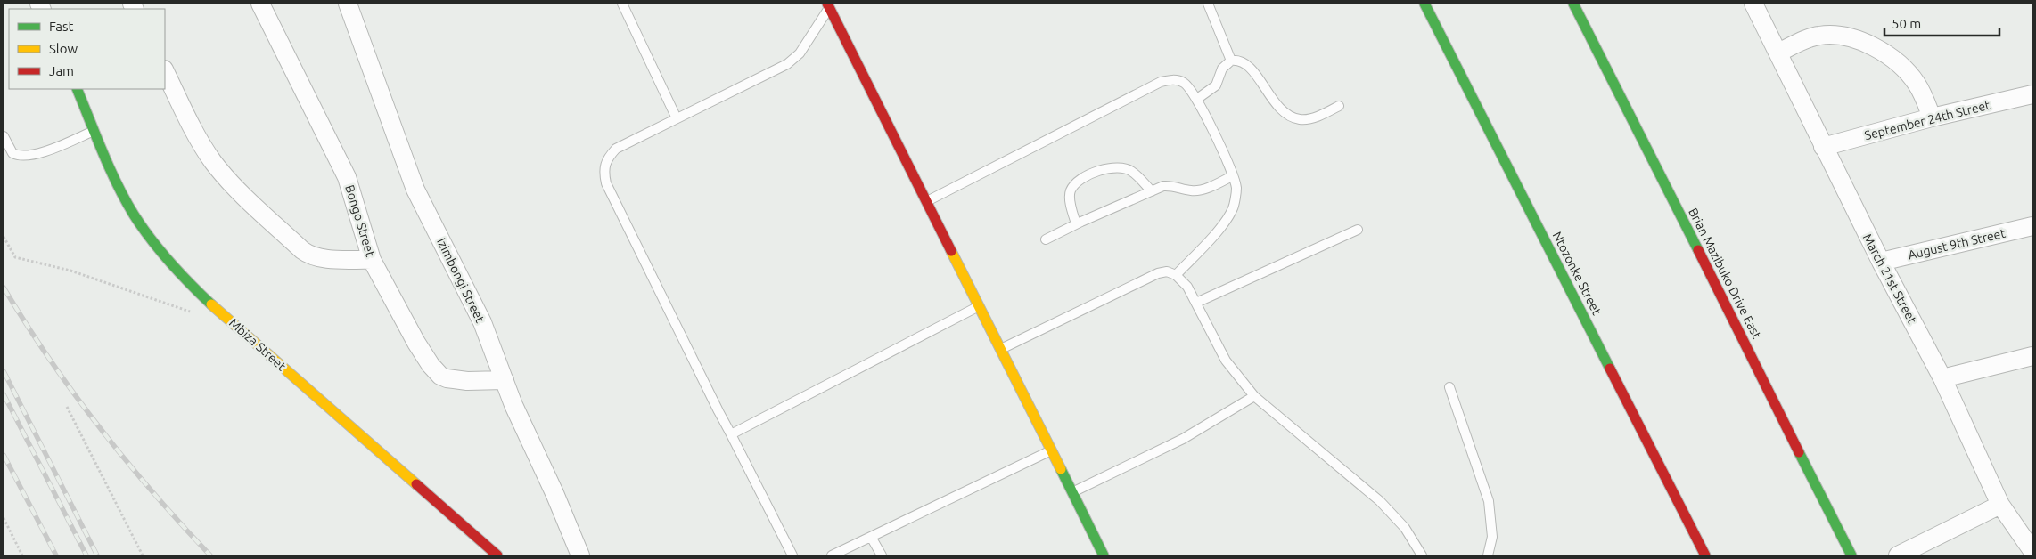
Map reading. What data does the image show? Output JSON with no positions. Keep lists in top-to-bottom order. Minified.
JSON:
{"streets":{"street":["September 24th Street","Bongo Street","August 9th Street","Ntozonke Street","Brian Mazibuko Drive East","March 21st Street","Izimbongi Street","Mbiza Street"]},"crossings":[["September 24th Street","March 21st Street"],["Bongo Street","Izimbongi Street"],["August 9th Street","March 21st Street"]],"legend":["Fast","Slow","Jam"],"scale_bar":"50 m"}
